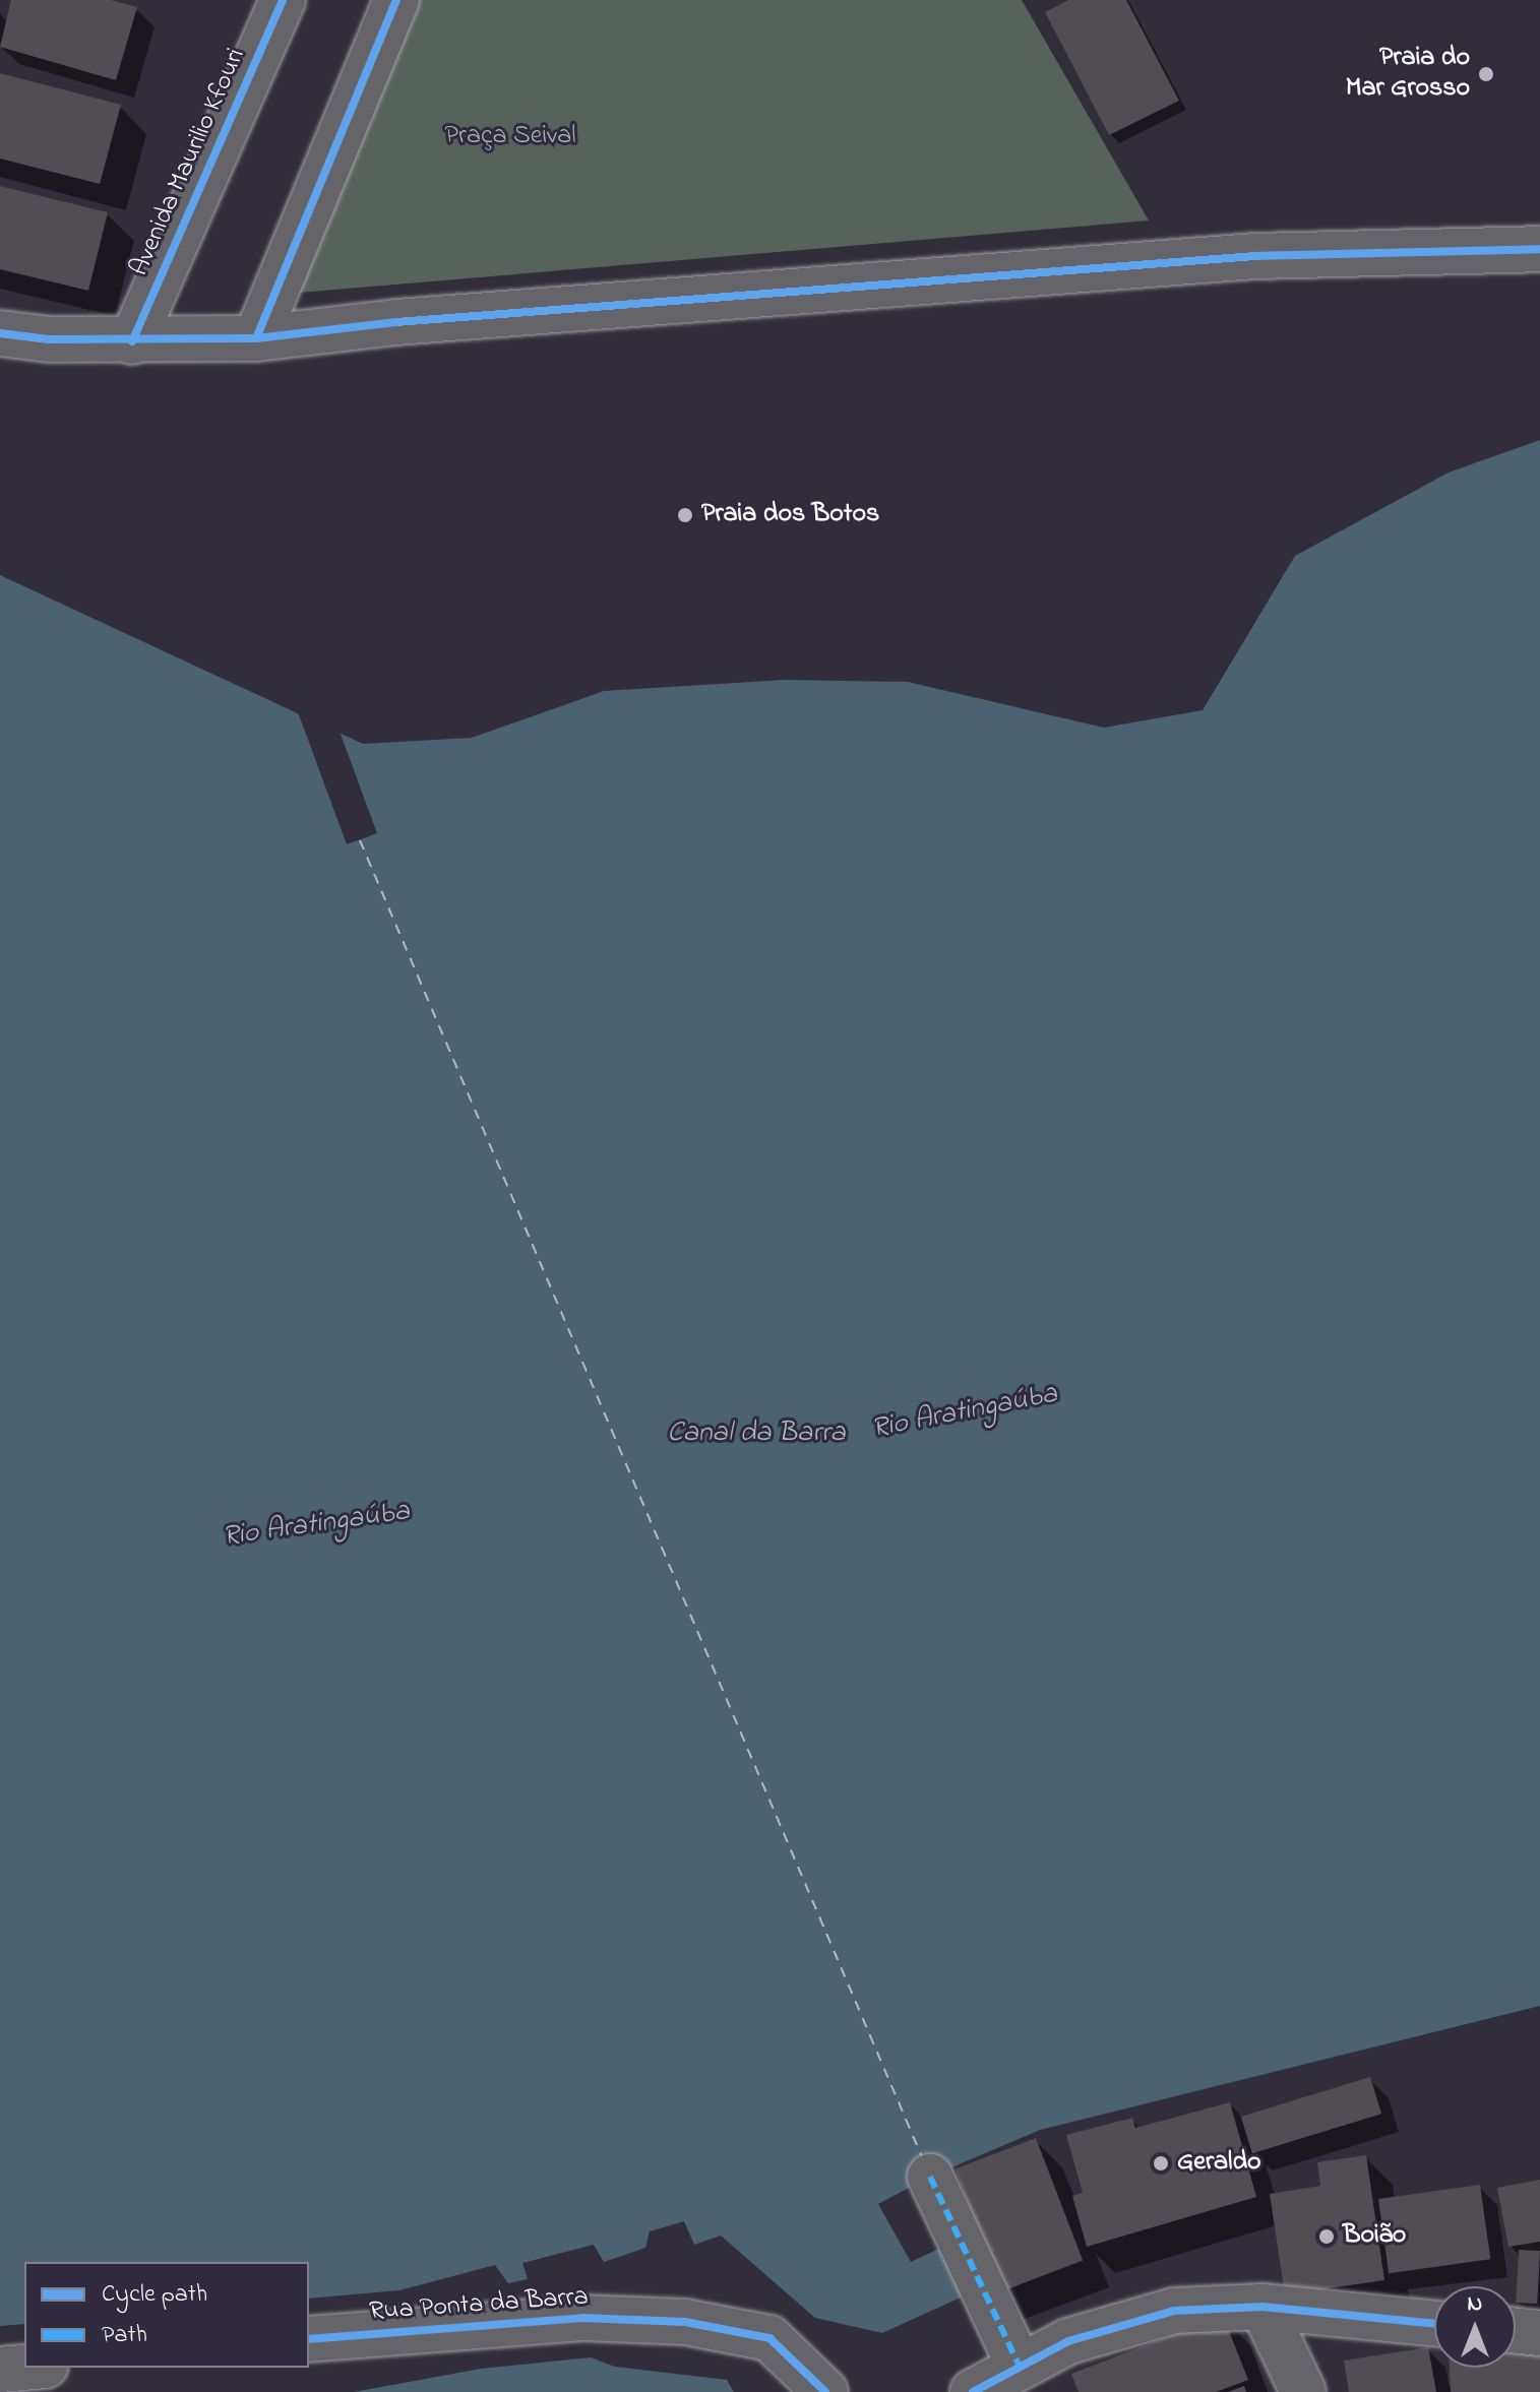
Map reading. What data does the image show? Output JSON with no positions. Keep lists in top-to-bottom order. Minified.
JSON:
{"streets":{"street":["Avenida Maurilio Kfouri","Rua Ponta da Barra"]},"water":["Rio Aratingaúba","Canal da Barra"],"parks":["Praça Seival"],"places":["Praia do Mar Grosso","Praia dos Botos","Geraldo","Boião"],"legend":["Cycle path","Path"],"north":"top"}
